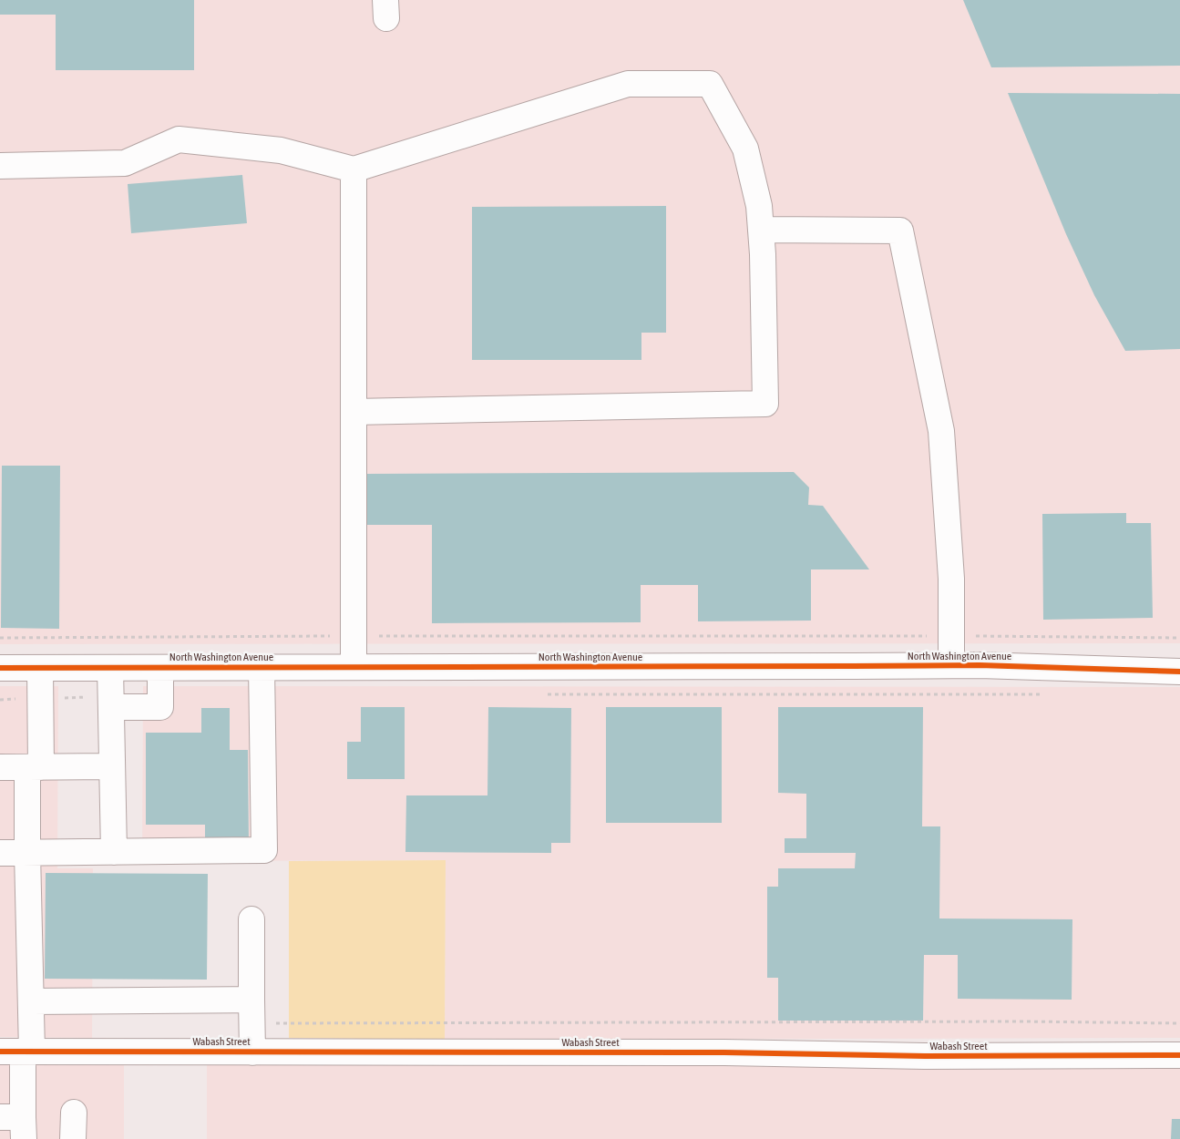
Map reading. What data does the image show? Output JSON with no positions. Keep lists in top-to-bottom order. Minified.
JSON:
{"streets":{"street":["North Washington Avenue","Wabash Street"]}}
